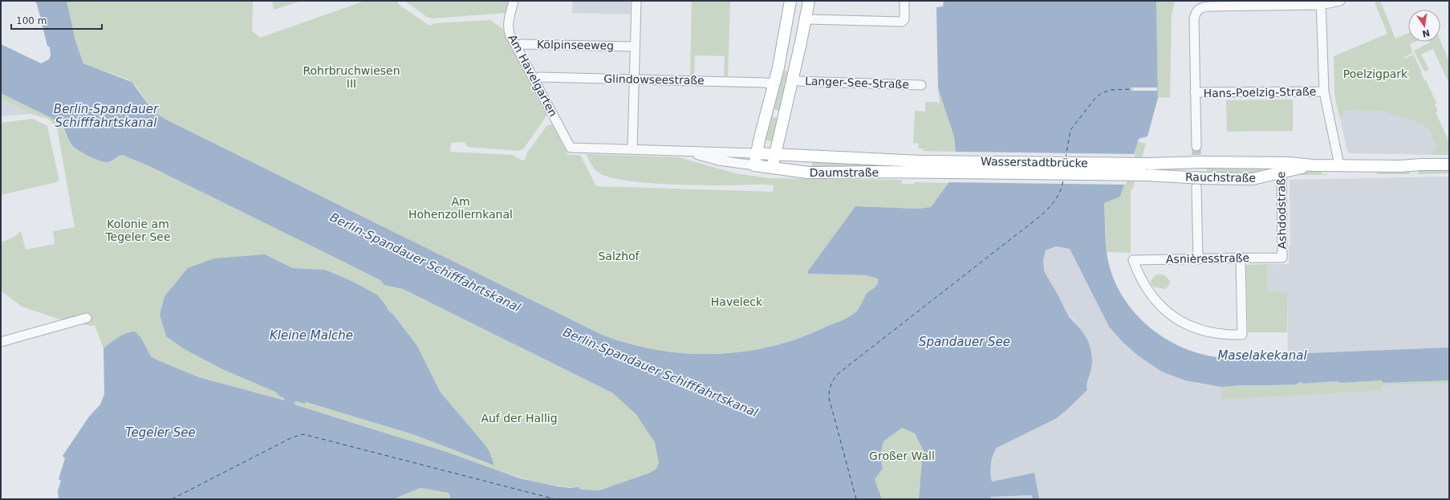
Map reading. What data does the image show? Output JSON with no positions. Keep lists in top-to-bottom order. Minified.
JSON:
{"streets":{"main road":["Wasserstadtbrücke","Daumstraße","Rauchstraße"],"street":["Kölpinseeweg","Am Havelgarten","Glindowseestraße","Langer-See-Straße","Hans-Poelzig-Straße","Ashdodstraße","Asnièresstraße"]},"crossings":[["Kölpinseeweg","Am Havelgarten"],["Am Havelgarten","Glindowseestraße"],["Wasserstadtbrücke","Daumstraße"],["Wasserstadtbrücke","Rauchstraße"],["Rauchstraße","Ashdodstraße"],["Ashdodstraße","Asnièresstraße"]],"water":["Berlin-Spandauer Schifffahrtskanal","Kleine Malche","Spandauer See","Maselakekanal","Tegeler See"],"parks":["Rohrbruchwiesen III","Poelzigpark","Am Hohenzollernkanal","Kolonie am Tegeler See","Salzhof","Haveleck","Auf der Hallig","Großer Wall"],"scale_bar":"100 m","north":"bottom"}
